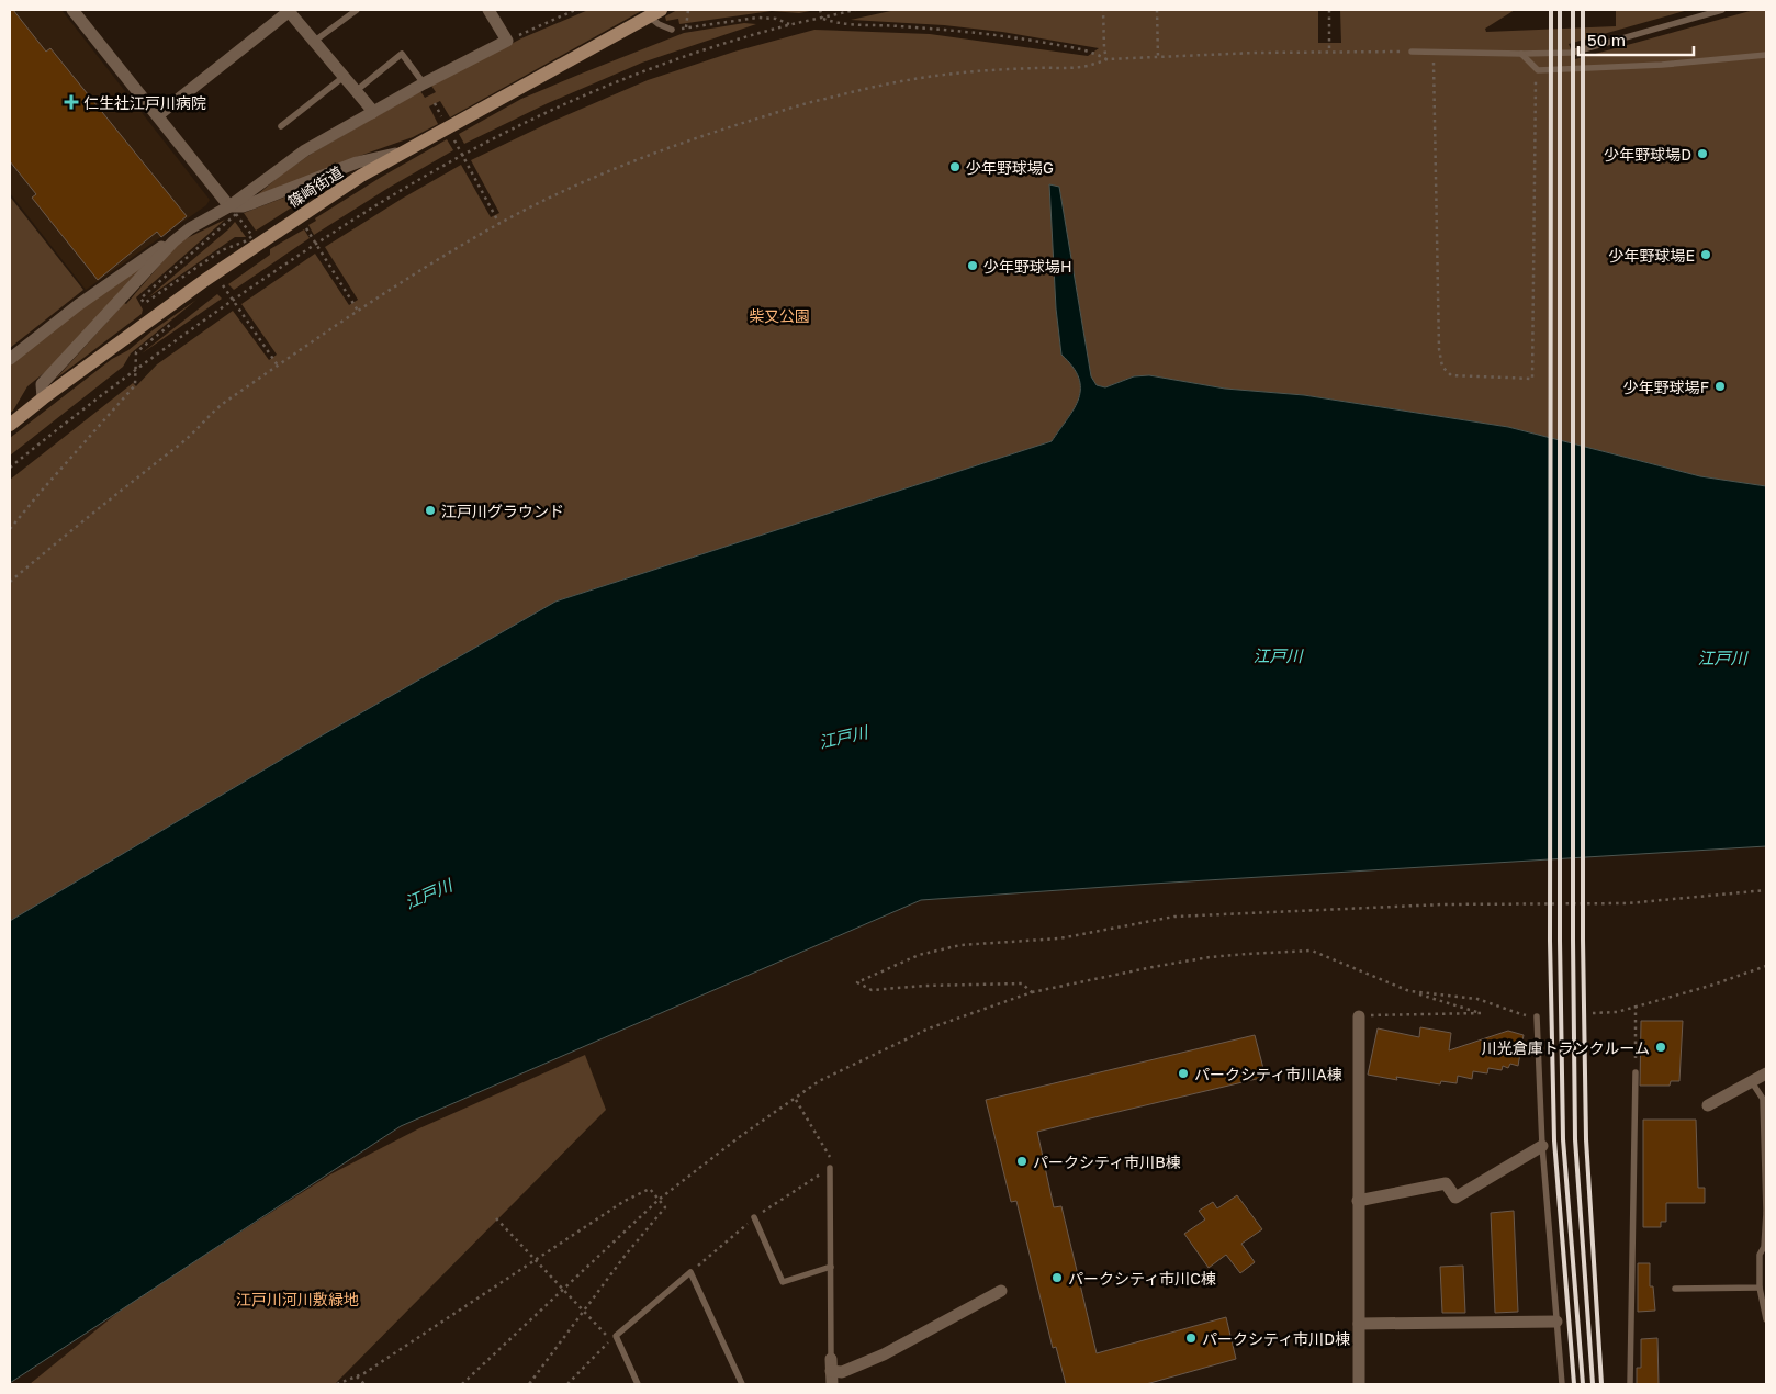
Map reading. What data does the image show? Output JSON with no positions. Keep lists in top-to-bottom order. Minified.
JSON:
{"streets":{"main road":["篠崎街道"]},"water":["江戸川"],"parks":["柴又公園","江戸川河川敷緑地"],"places":{"health":["仁生社江戸川病院"],"other":["少年野球場D","少年野球場G","少年野球場E","少年野球場H","少年野球場F","江戸川グラウンド","川光倉庫トランクルーム","パークシティ市川A棟","パークシティ市川B棟","パークシティ市川C棟","パークシティ市川D棟"]},"scale_bar":"50 m"}
